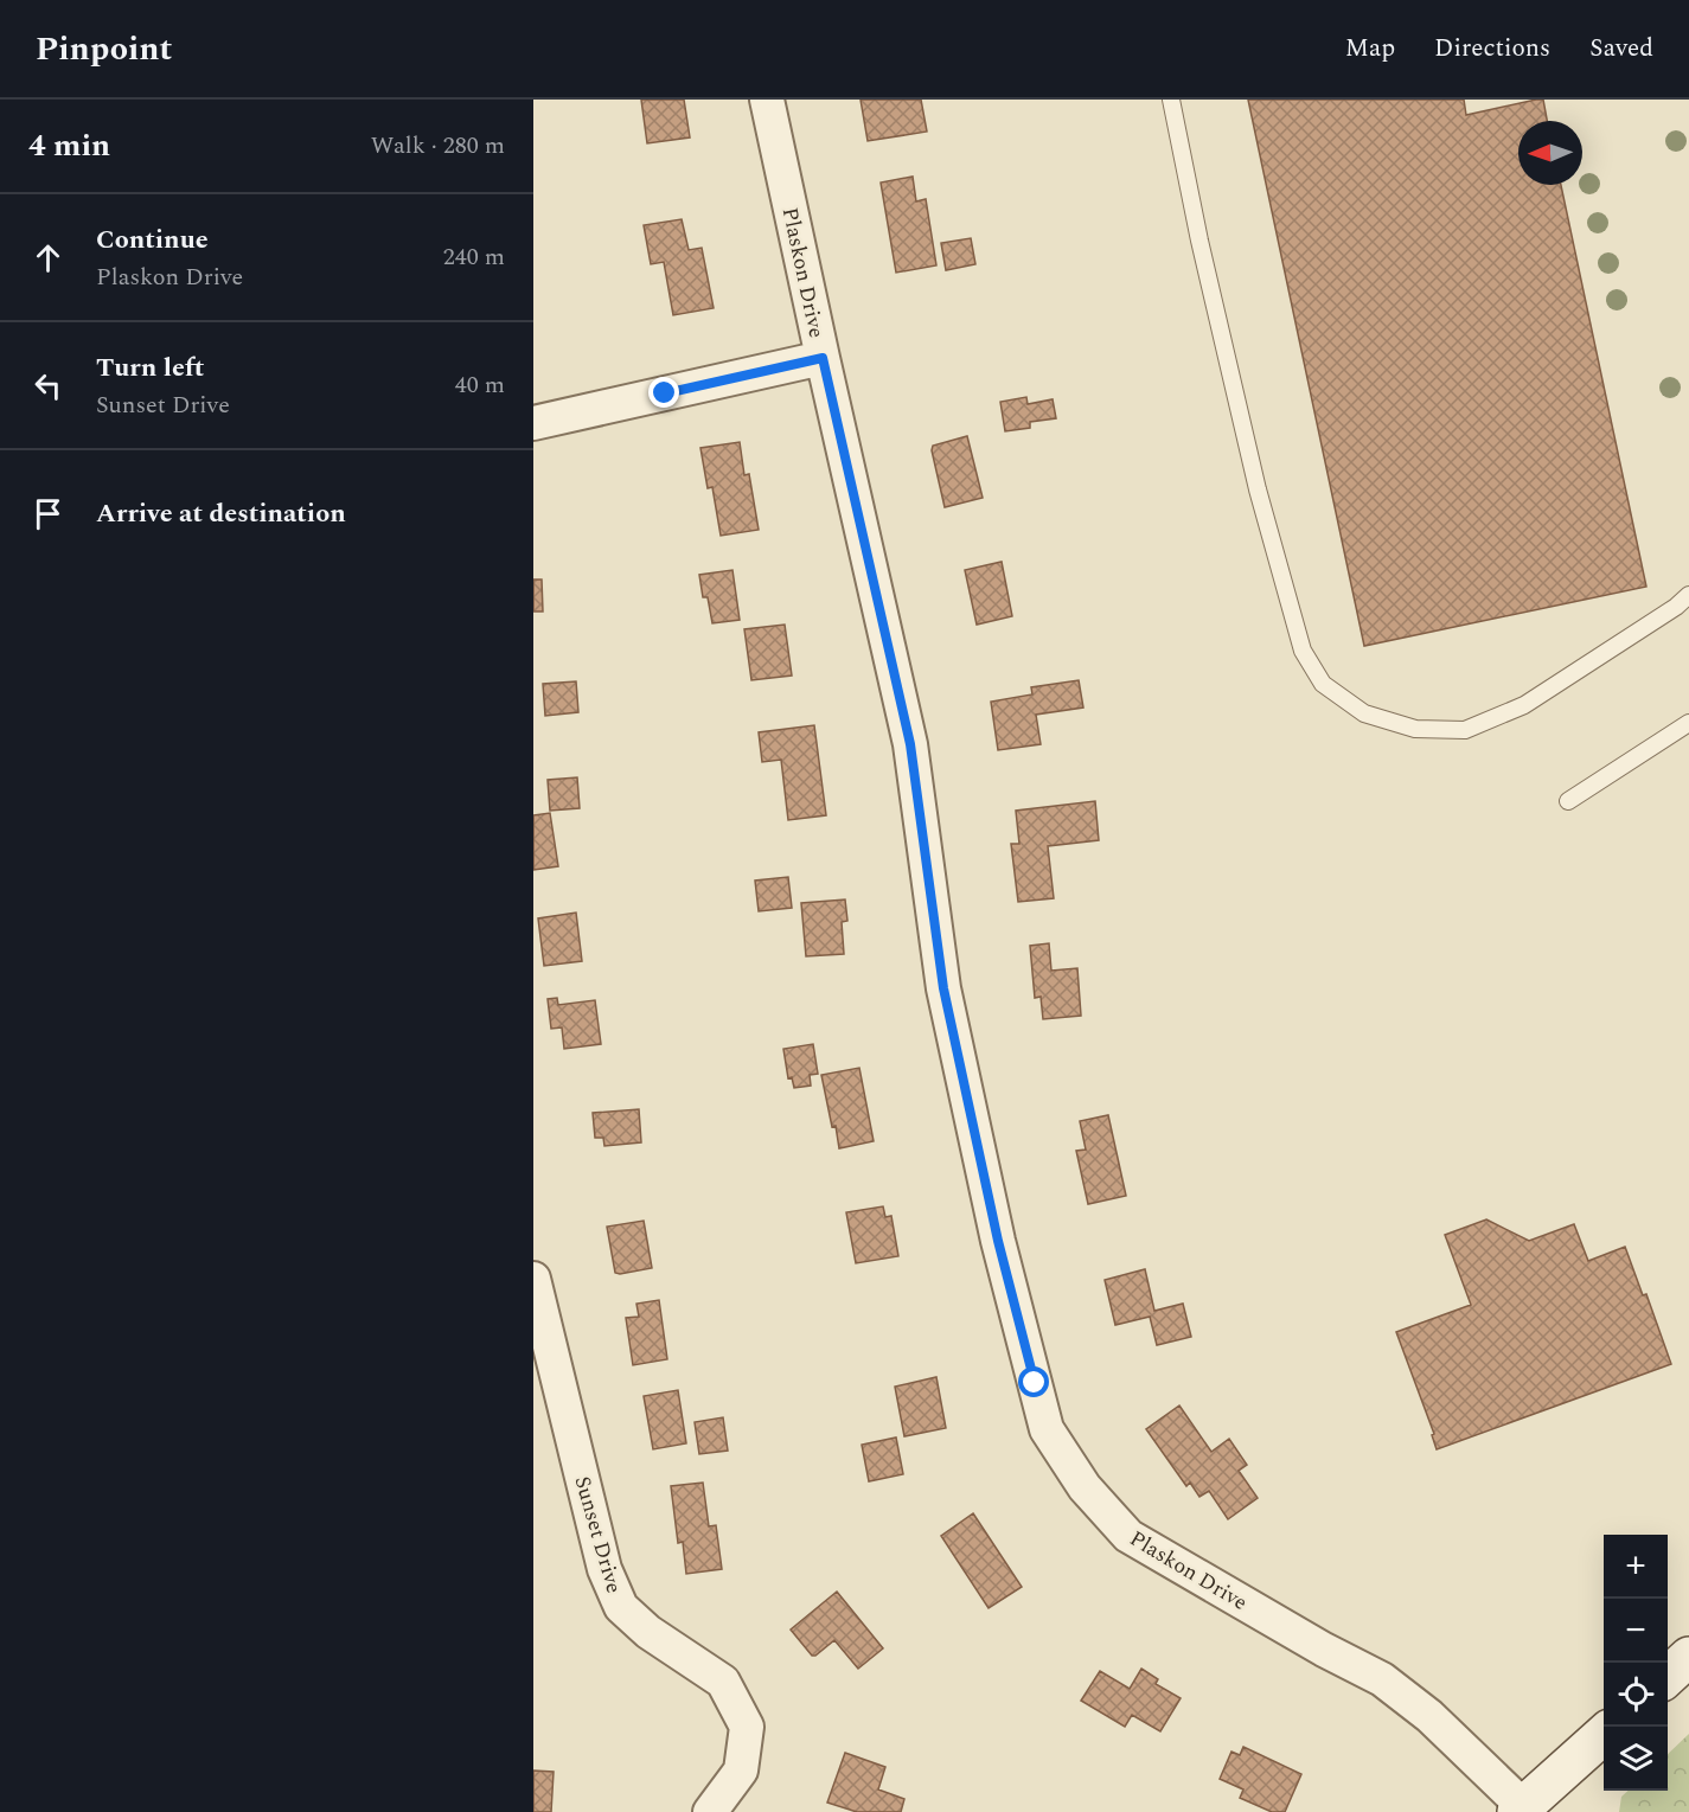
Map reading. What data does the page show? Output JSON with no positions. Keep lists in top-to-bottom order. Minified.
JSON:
{"streets":{"street":["Plaskon Drive","Sunset Drive"]},"north":"left","page":{"header":"Pinpoint","nav":["Map","Directions","Saved"],"heading":["4 min","Walk · 280 m"],"list":[["Continue","Plaskon Drive","240 m"],["Turn left","Sunset Drive","40 m"],"Arrive at destination"],"map_buttons":["+","−"]}}
